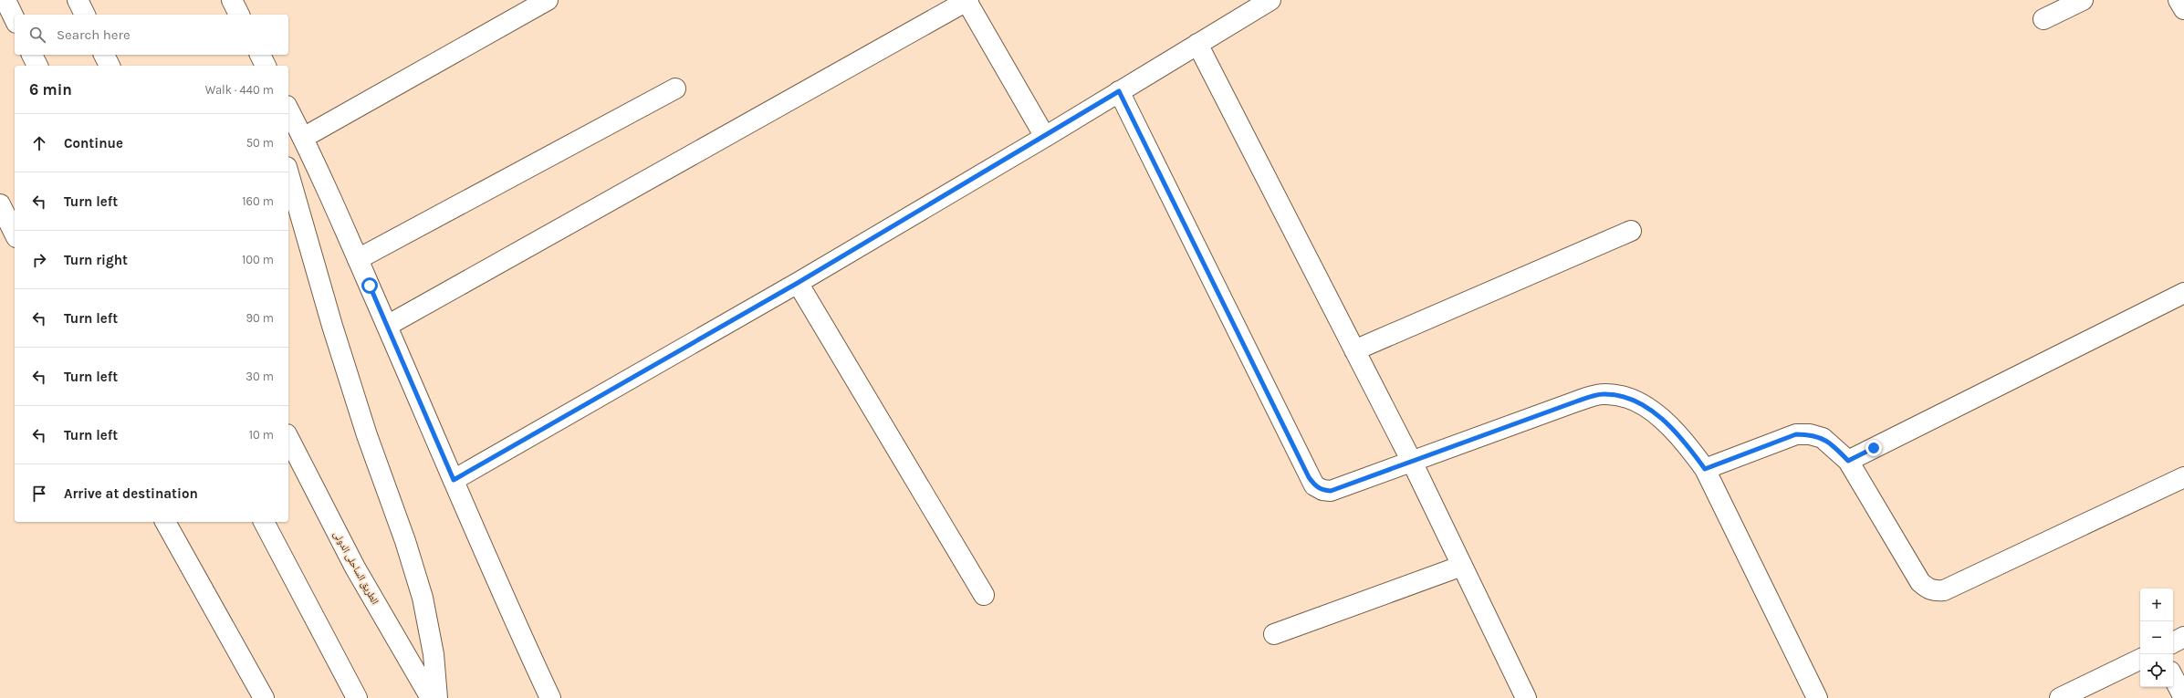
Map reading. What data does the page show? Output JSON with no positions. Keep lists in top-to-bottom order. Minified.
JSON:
{"streets":{"main road":["الطريق الساحلى الدولى"]},"page":{"search":"Search here","heading":["6 min","Walk · 440 m"],"list":[["Continue","50 m"],["Turn left","160 m"],["Turn right","100 m"],["Turn left","90 m"],["Turn left","30 m"],["Turn left","10 m"],"Arrive at destination"],"map_buttons":["+","−"]}}
